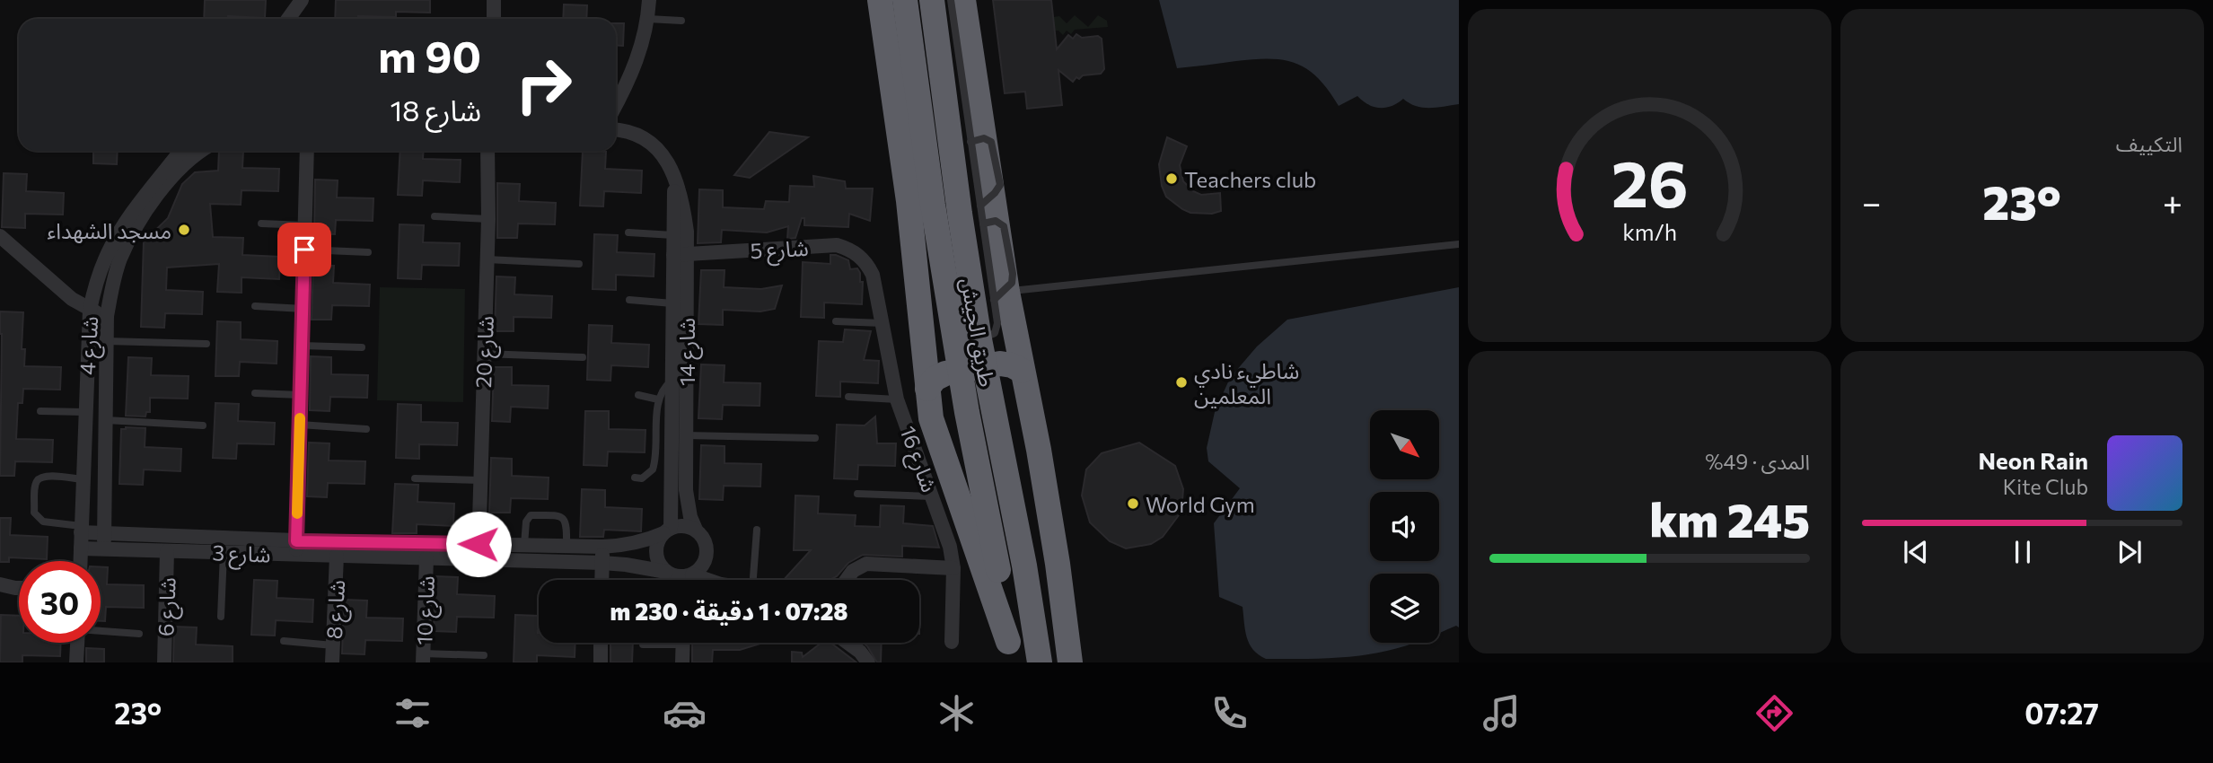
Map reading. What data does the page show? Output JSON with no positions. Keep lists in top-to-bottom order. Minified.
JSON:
{"streets":{"highway":["طريق الجيش"],"street":["شارع 5","شارع 4","شارع 20","شارع 14","شارع 16","شارع 3","شارع 6","شارع 8","شارع 10"]},"crossings":[["شارع 5","شارع 14"],["شارع 5","شارع 16"],["شارع 4","شارع 3"],["شارع 20","شارع 3"],["شارع 14","شارع 3"],["شارع 3","شارع 6"],["شارع 3","شارع 8"],["شارع 3","شارع 10"]],"places":["Teachers club","مسجد الشهداء","شاطيء نادي المعلمين","World Gym"],"north":"bottom right","page":{"tile":["التكييف",["المدى · 49%","245 km"]],"turn":["90 m","شارع 18"],"heat":["−","23°","+"],"song":["Neon Rain","Kite Club"],"limit":"30","trip":"07:28 · 1 دقيقة · 230 m","tabs":["07:27","23°"],"gauge":["26","km/h"]}}
